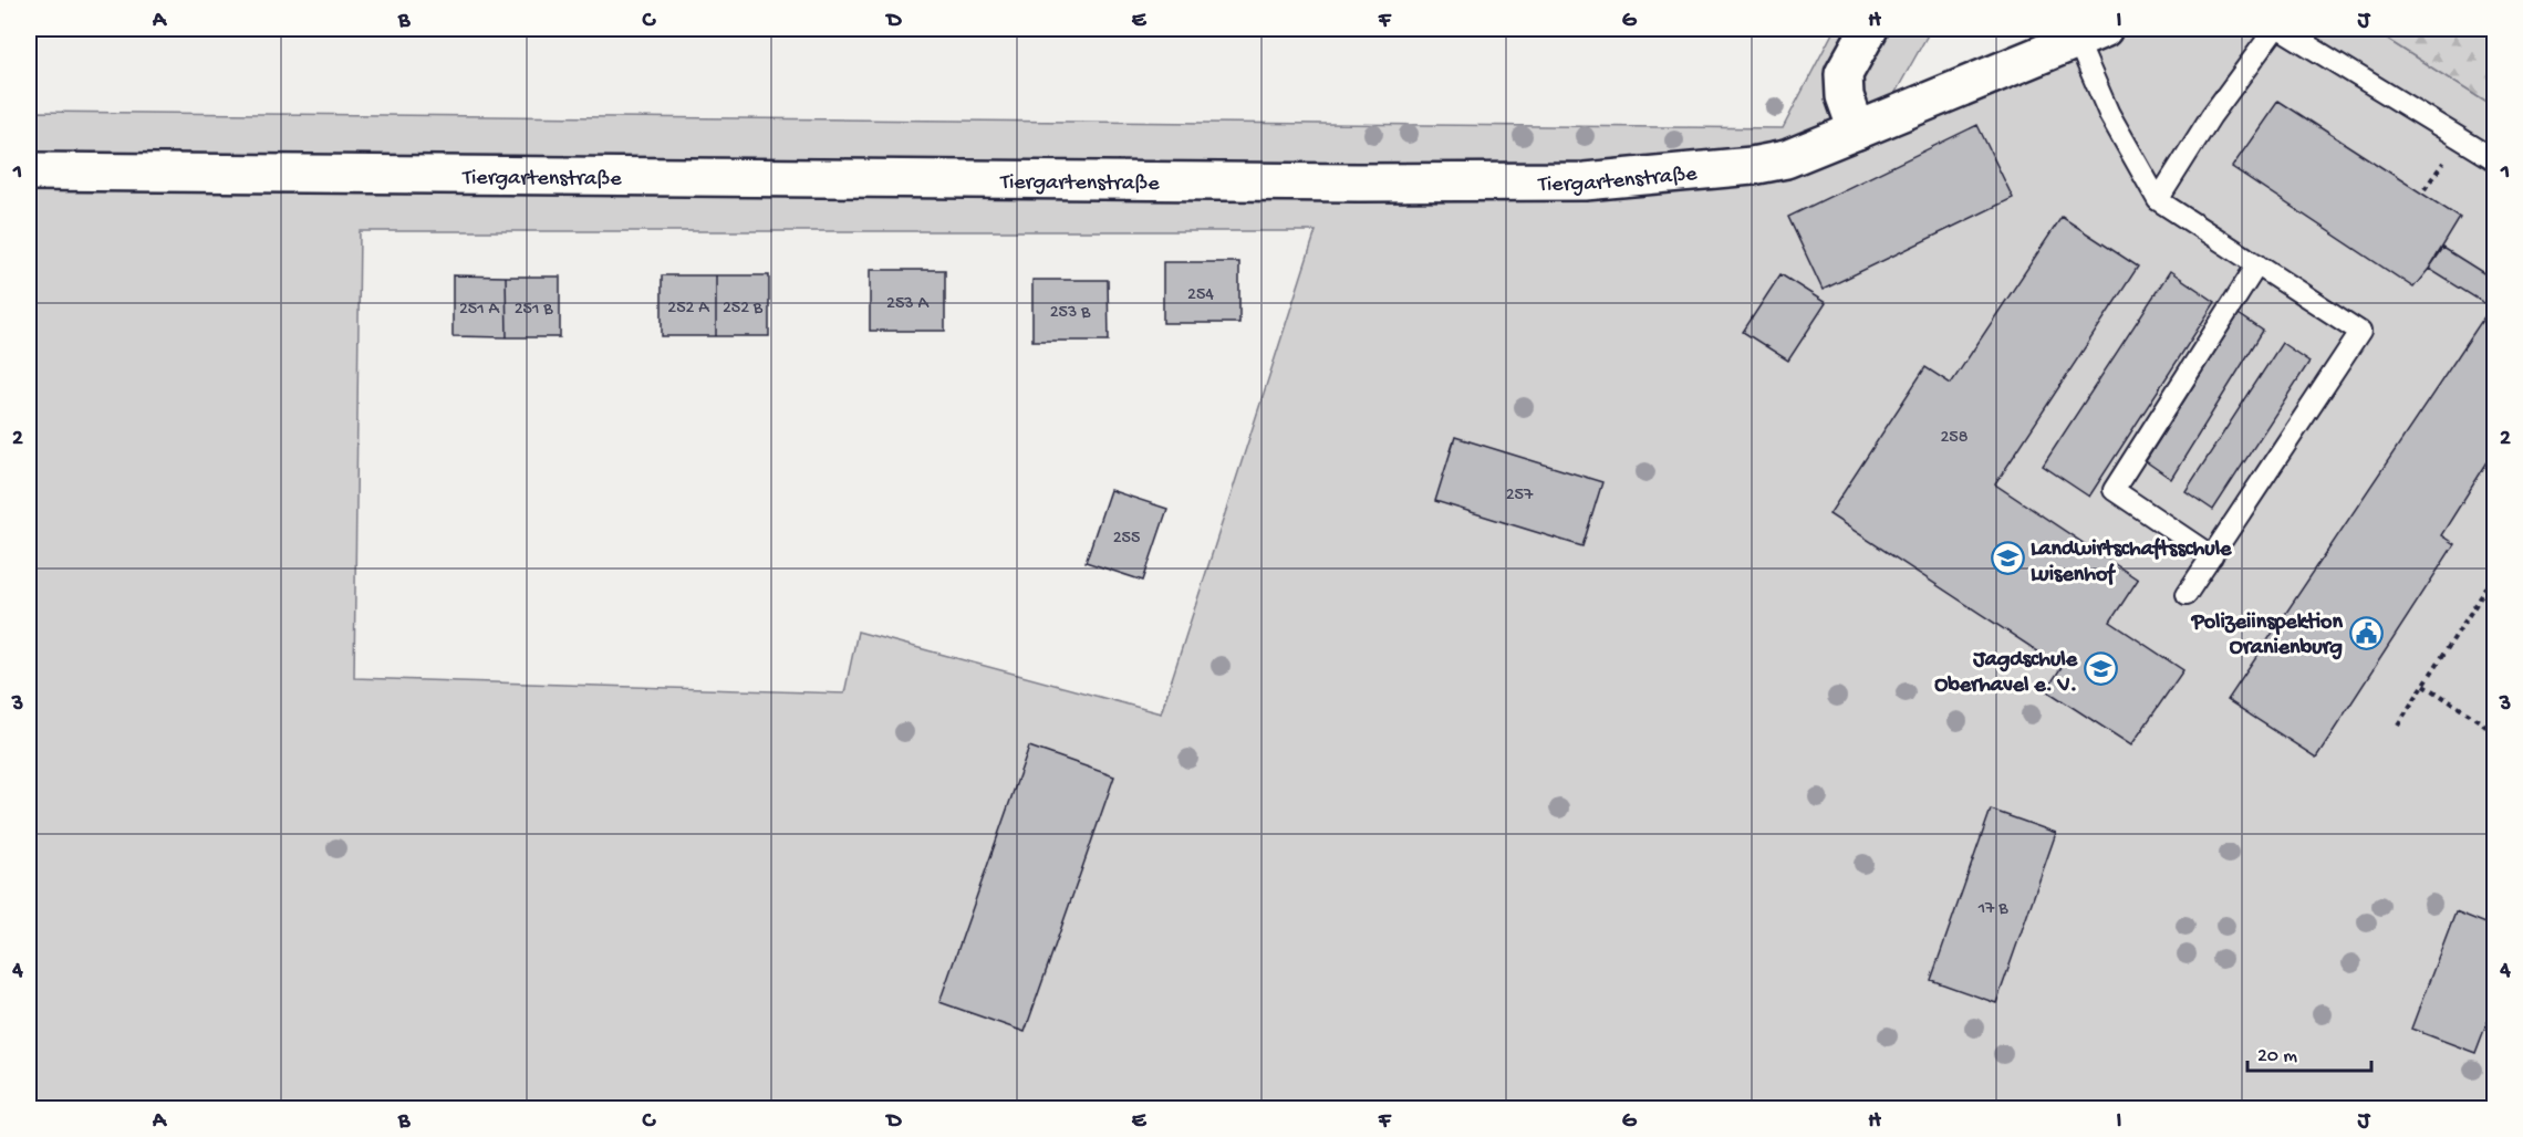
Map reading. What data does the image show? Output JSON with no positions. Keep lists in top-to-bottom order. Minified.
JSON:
{"streets":{"street":["Tiergartenstraße"]},"places":{"school or university":["Landwirtschaftsschule Luisenhof","Jagdschule Oberhavel e. V."],"public building":["Polizeiinspektion Oranienburg"]},"house_numbers":["254","253 A","252 A","252 B","251 A","251 B","253 B","258","257","255","17 B"],"scale_bar":"20 m","grid":{"columns":["A","B","C","D","E","F","G","H","I","J"],"rows":["1","2","3","4"]}}
